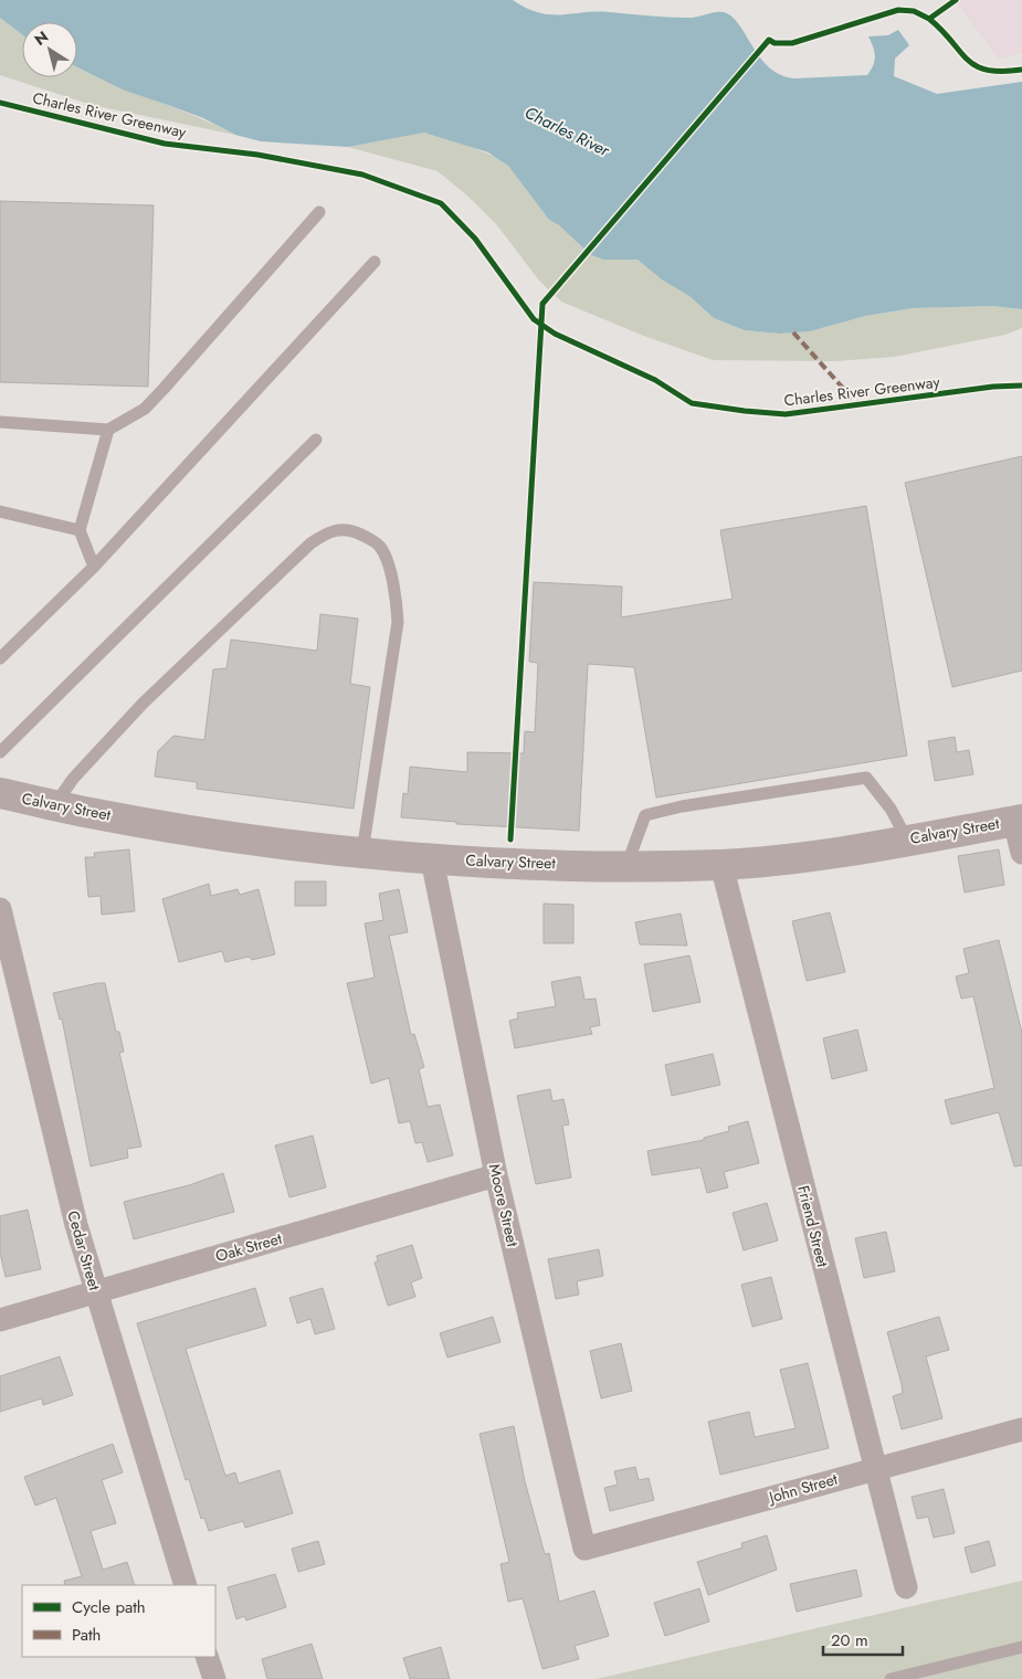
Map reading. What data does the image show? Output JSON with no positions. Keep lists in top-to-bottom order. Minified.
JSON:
{"streets":{"street":["Calvary Street","Moore Street","Friend Street","Oak Street","Cedar Street","John Street"],"cycle path":["Charles River Greenway"]},"crossings":[["Calvary Street","Moore Street"],["Calvary Street","Friend Street"],["Moore Street","Oak Street"],["Moore Street","John Street"],["Friend Street","John Street"],["Oak Street","Cedar Street"]],"water":["Charles River"],"legend":["Cycle path","Path"],"scale_bar":"20 m","north":"top left"}
